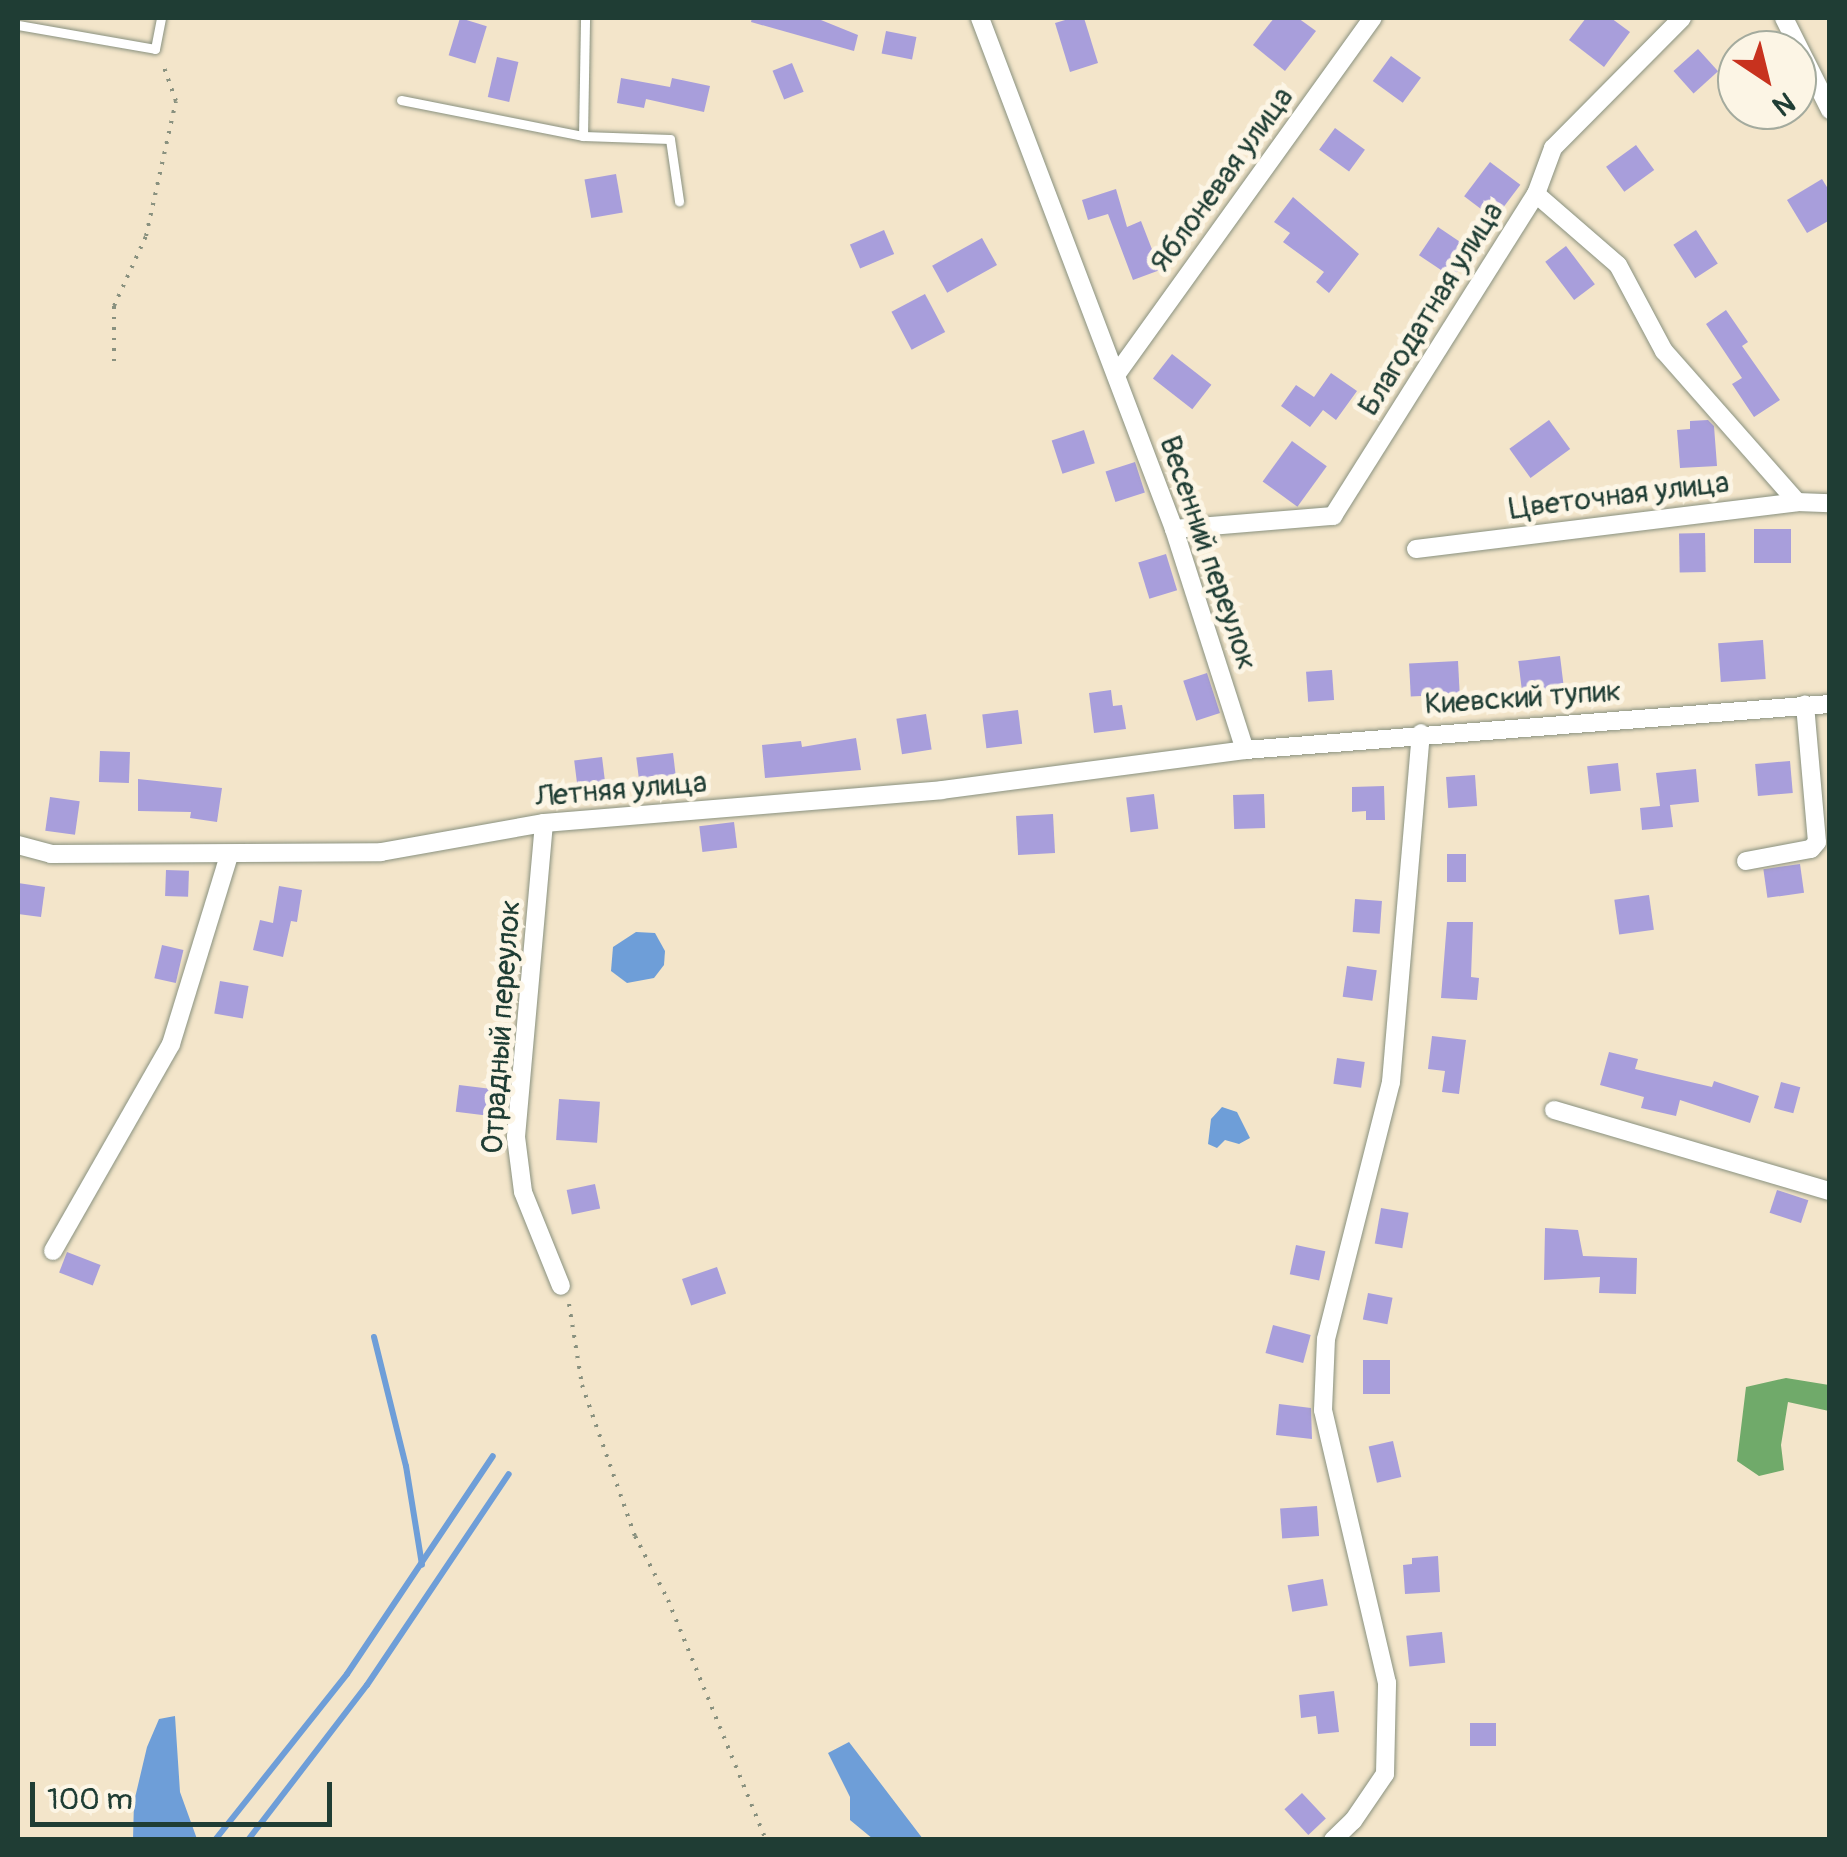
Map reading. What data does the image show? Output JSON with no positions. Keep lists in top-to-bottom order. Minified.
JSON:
{"streets":{"street":["Яблоневая улица","Благодатная улица","Цветочная улица","Весенний переулок","Киевский тупик","Летняя улица","Отрадный переулок"]},"crossings":[["Яблоневая улица","Весенний переулок"],["Благодатная улица","Весенний переулок"],["Весенний переулок","Киевский тупик"],["Весенний переулок","Летняя улица"],["Киевский тупик","Летняя улица"],["Летняя улица","Отрадный переулок"]],"scale_bar":"100 m","north":"bottom right"}
